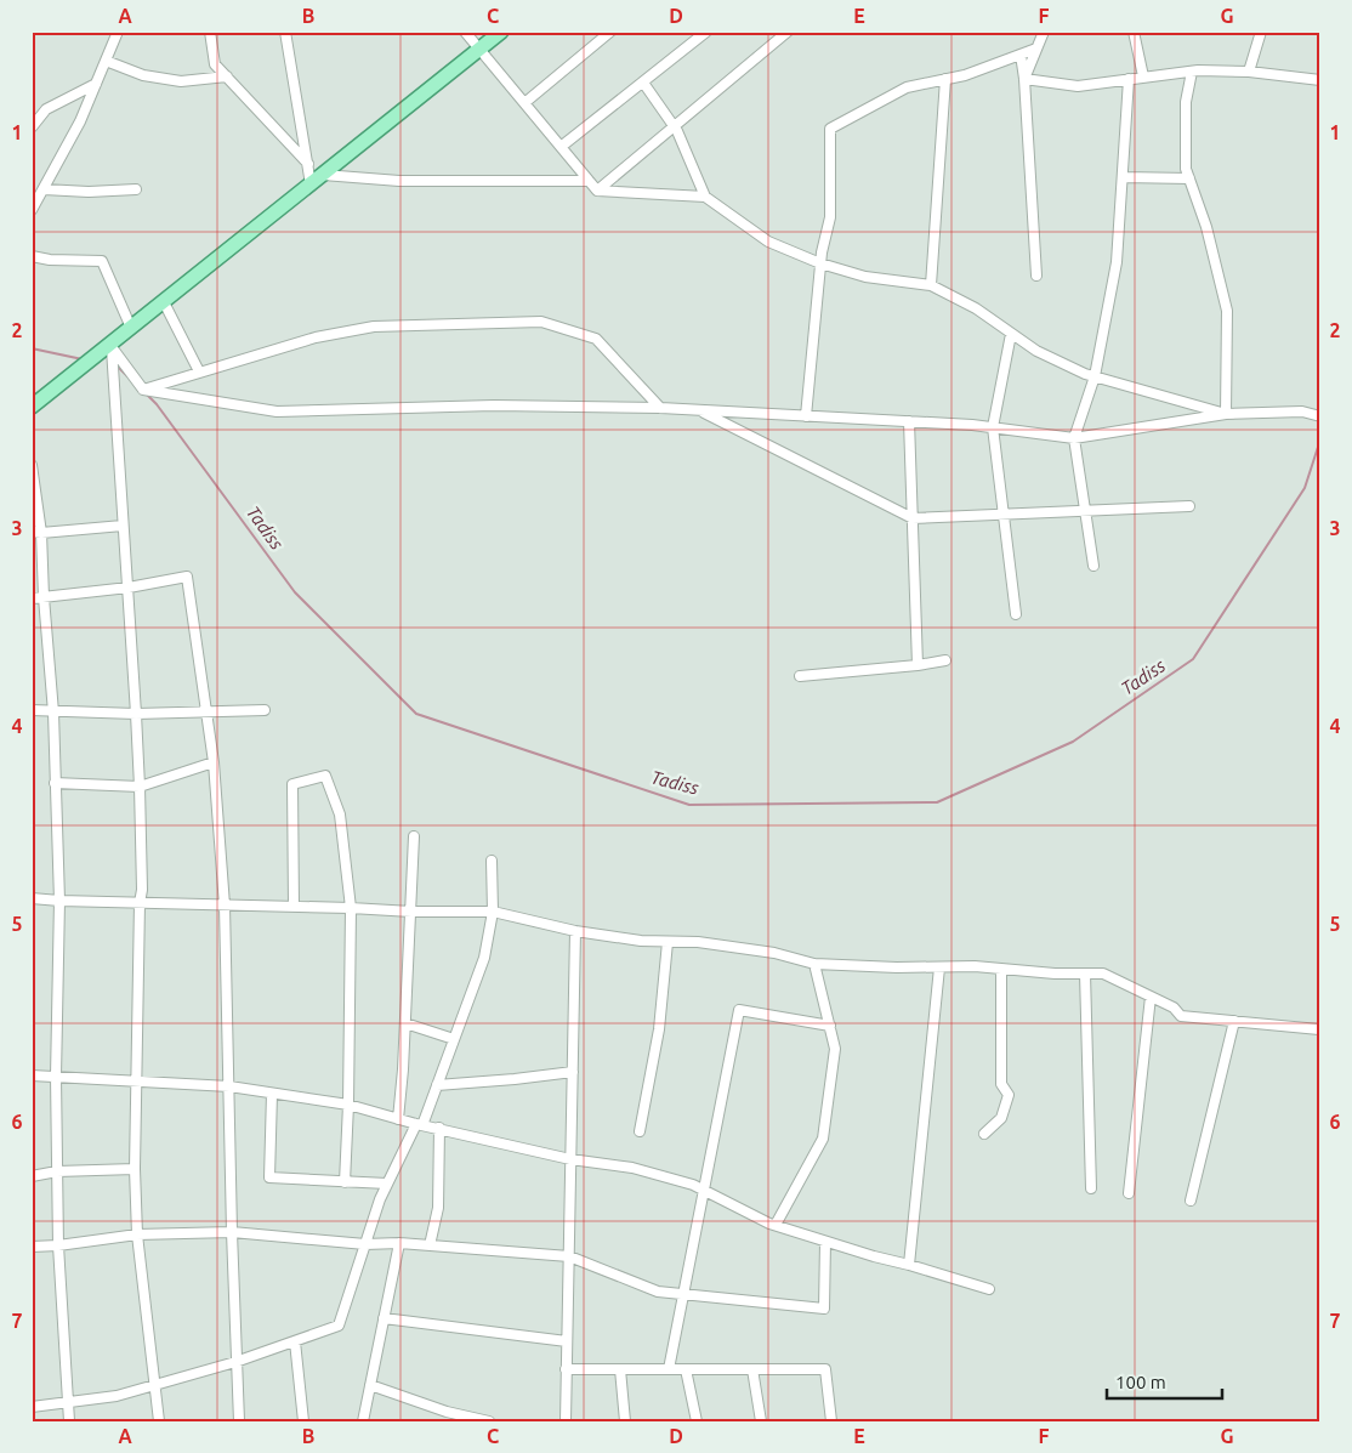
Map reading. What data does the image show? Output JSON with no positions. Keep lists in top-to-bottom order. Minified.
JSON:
{"water":["Tadiss"],"scale_bar":"100 m","grid":{"columns":["A","B","C","D","E","F","G"],"rows":["1","2","3","4","5","6","7"]}}
